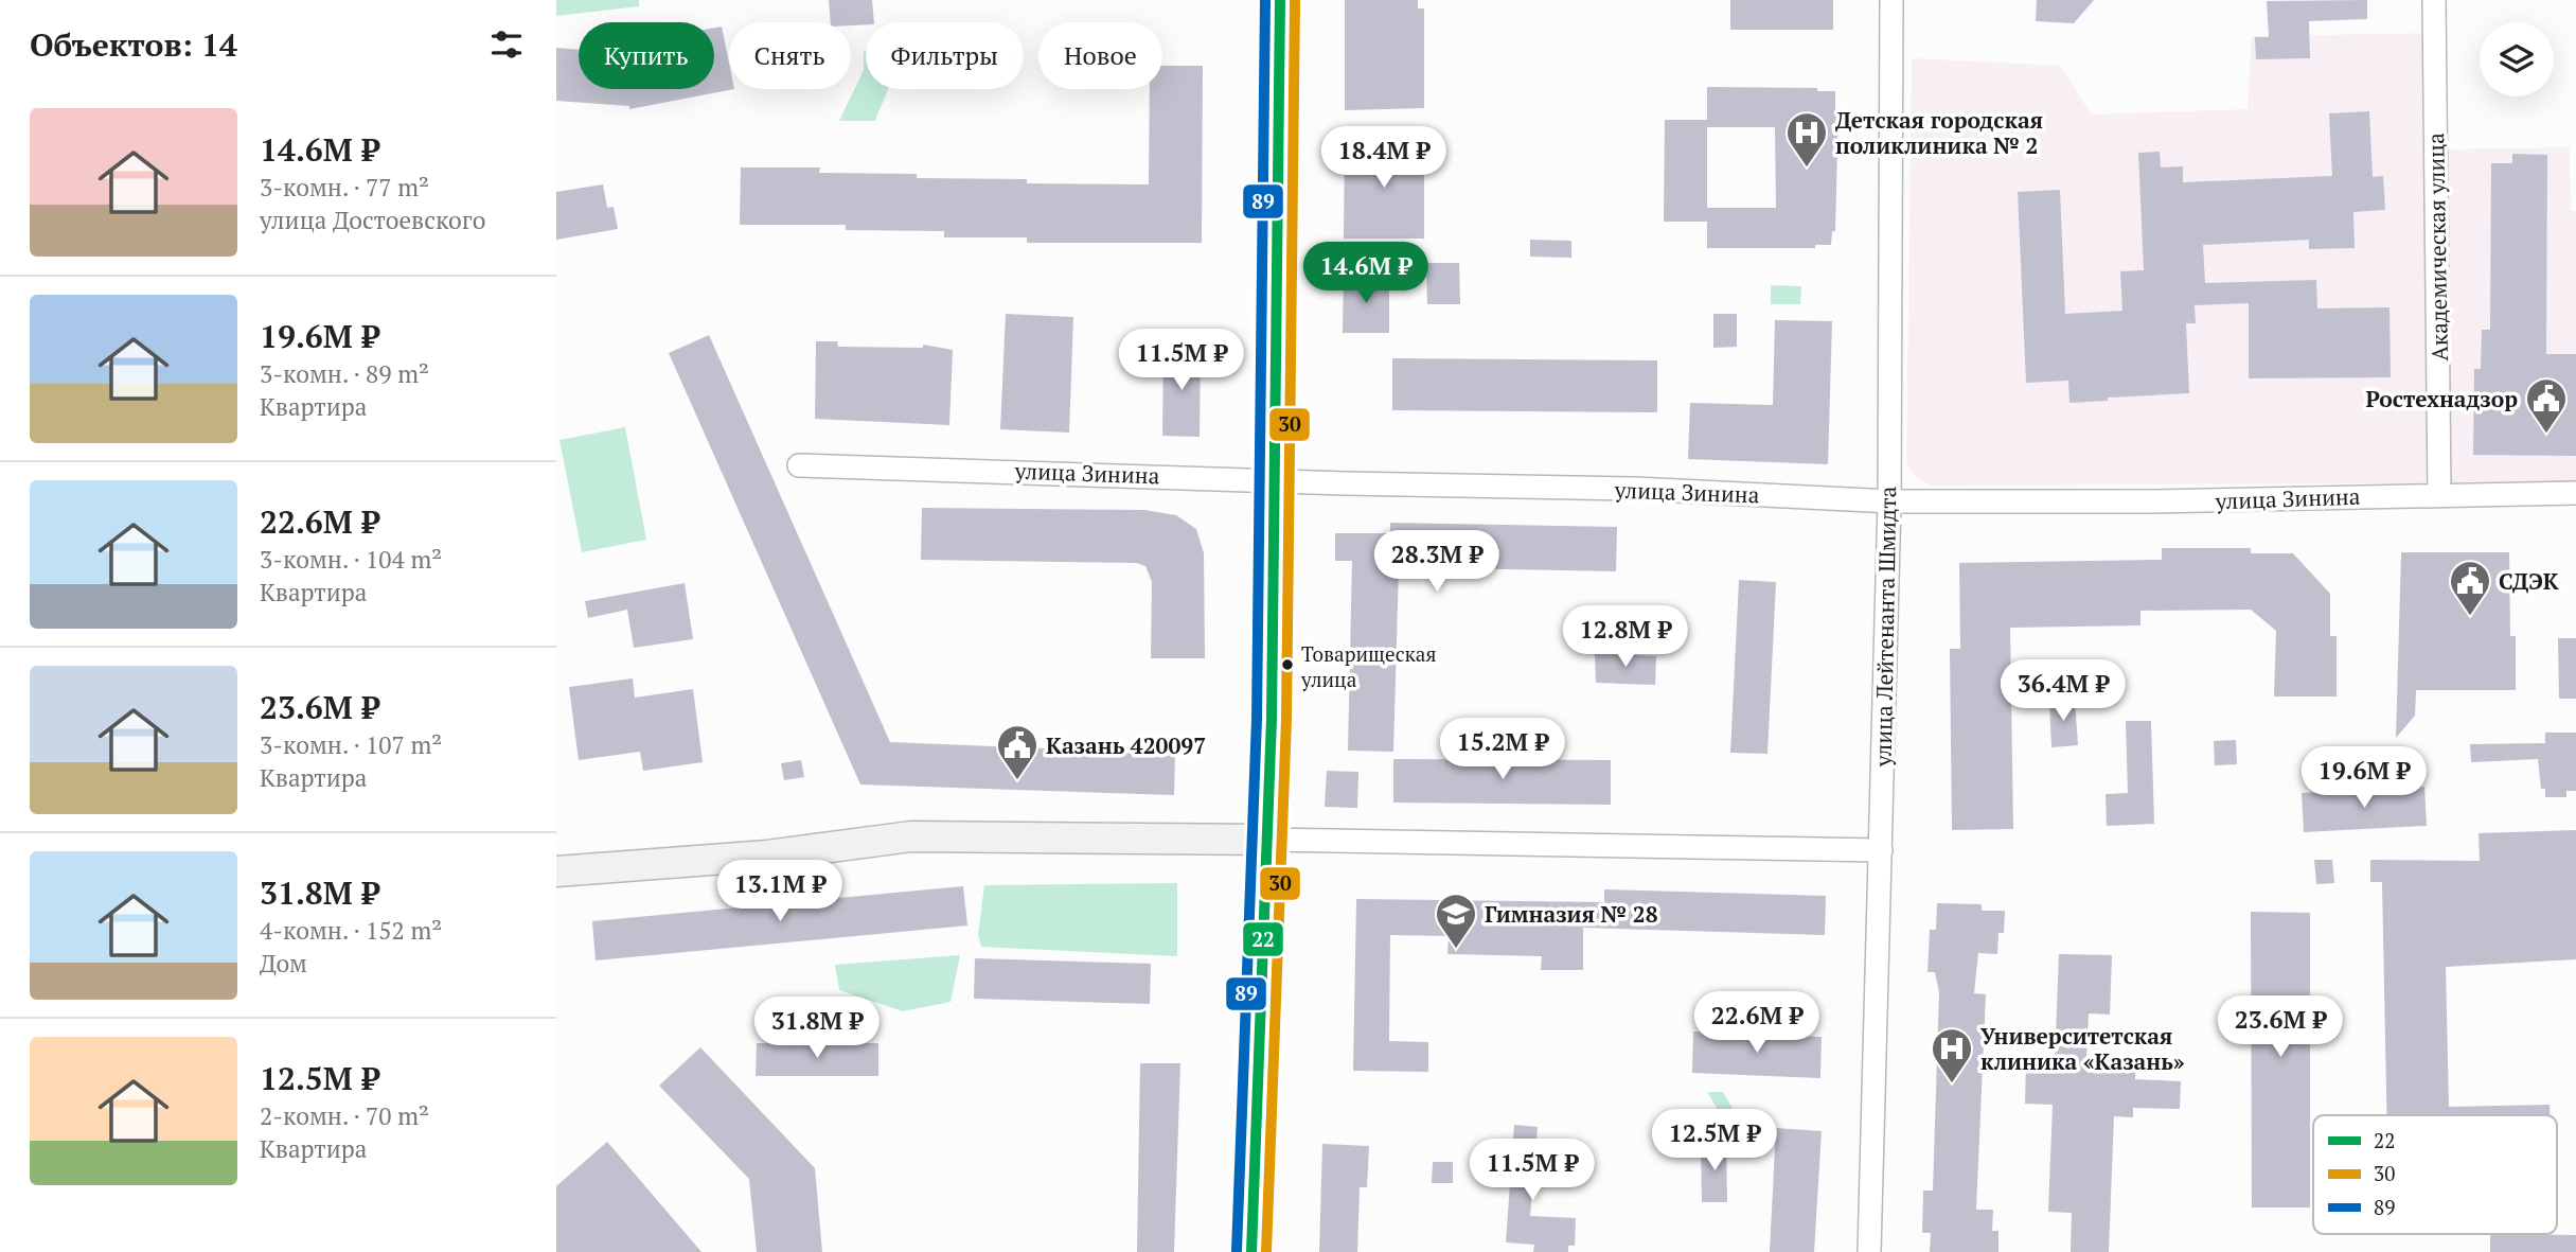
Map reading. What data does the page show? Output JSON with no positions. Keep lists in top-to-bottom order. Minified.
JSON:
{"streets":{"street":["Академическая улица","улица Зинина","улица Лейтенанта Шмидта"]},"crossings":[["Академическая улица","улица Зинина"],["улица Зинина","улица Лейтенанта Шмидта"]],"places":{"hospital":["Детская городская поликлиника № 2","Университетская клиника «Казань»"],"public building":["Ростехнадзор","СДЭК","Казань 420097"],"other":["Товарищеская улица"],"school or university":["Гимназия № 28"]},"lines":["transit line 22","transit line 30","transit line 89"],"legend":["22","30","89"],"page":{"heading":"Объектов: 14","chip":["Купить","Снять","Фильтры","Новое"],"list":[{"name":"14.6M ₽","note":"3-комн. · 77 m² · улица Достоевского"},{"name":"19.6M ₽","note":"3-комн. · 89 m² · Квартира"},{"name":"22.6M ₽","note":"3-комн. · 104 m² · Квартира"},{"name":"23.6M ₽","note":"3-комн. · 107 m² · Квартира"},{"name":"31.8M ₽","note":"4-комн. · 152 m² · Дом"},{"name":"12.5M ₽","note":"2-комн. · 70 m² · Квартира"}],"price":["18.4M ₽","14.6M ₽","11.5M ₽","28.3M ₽","12.8M ₽","36.4M ₽","15.2M ₽","19.6M ₽","13.1M ₽","22.6M ₽","23.6M ₽","31.8M ₽","12.5M ₽","11.5M ₽"]}}
